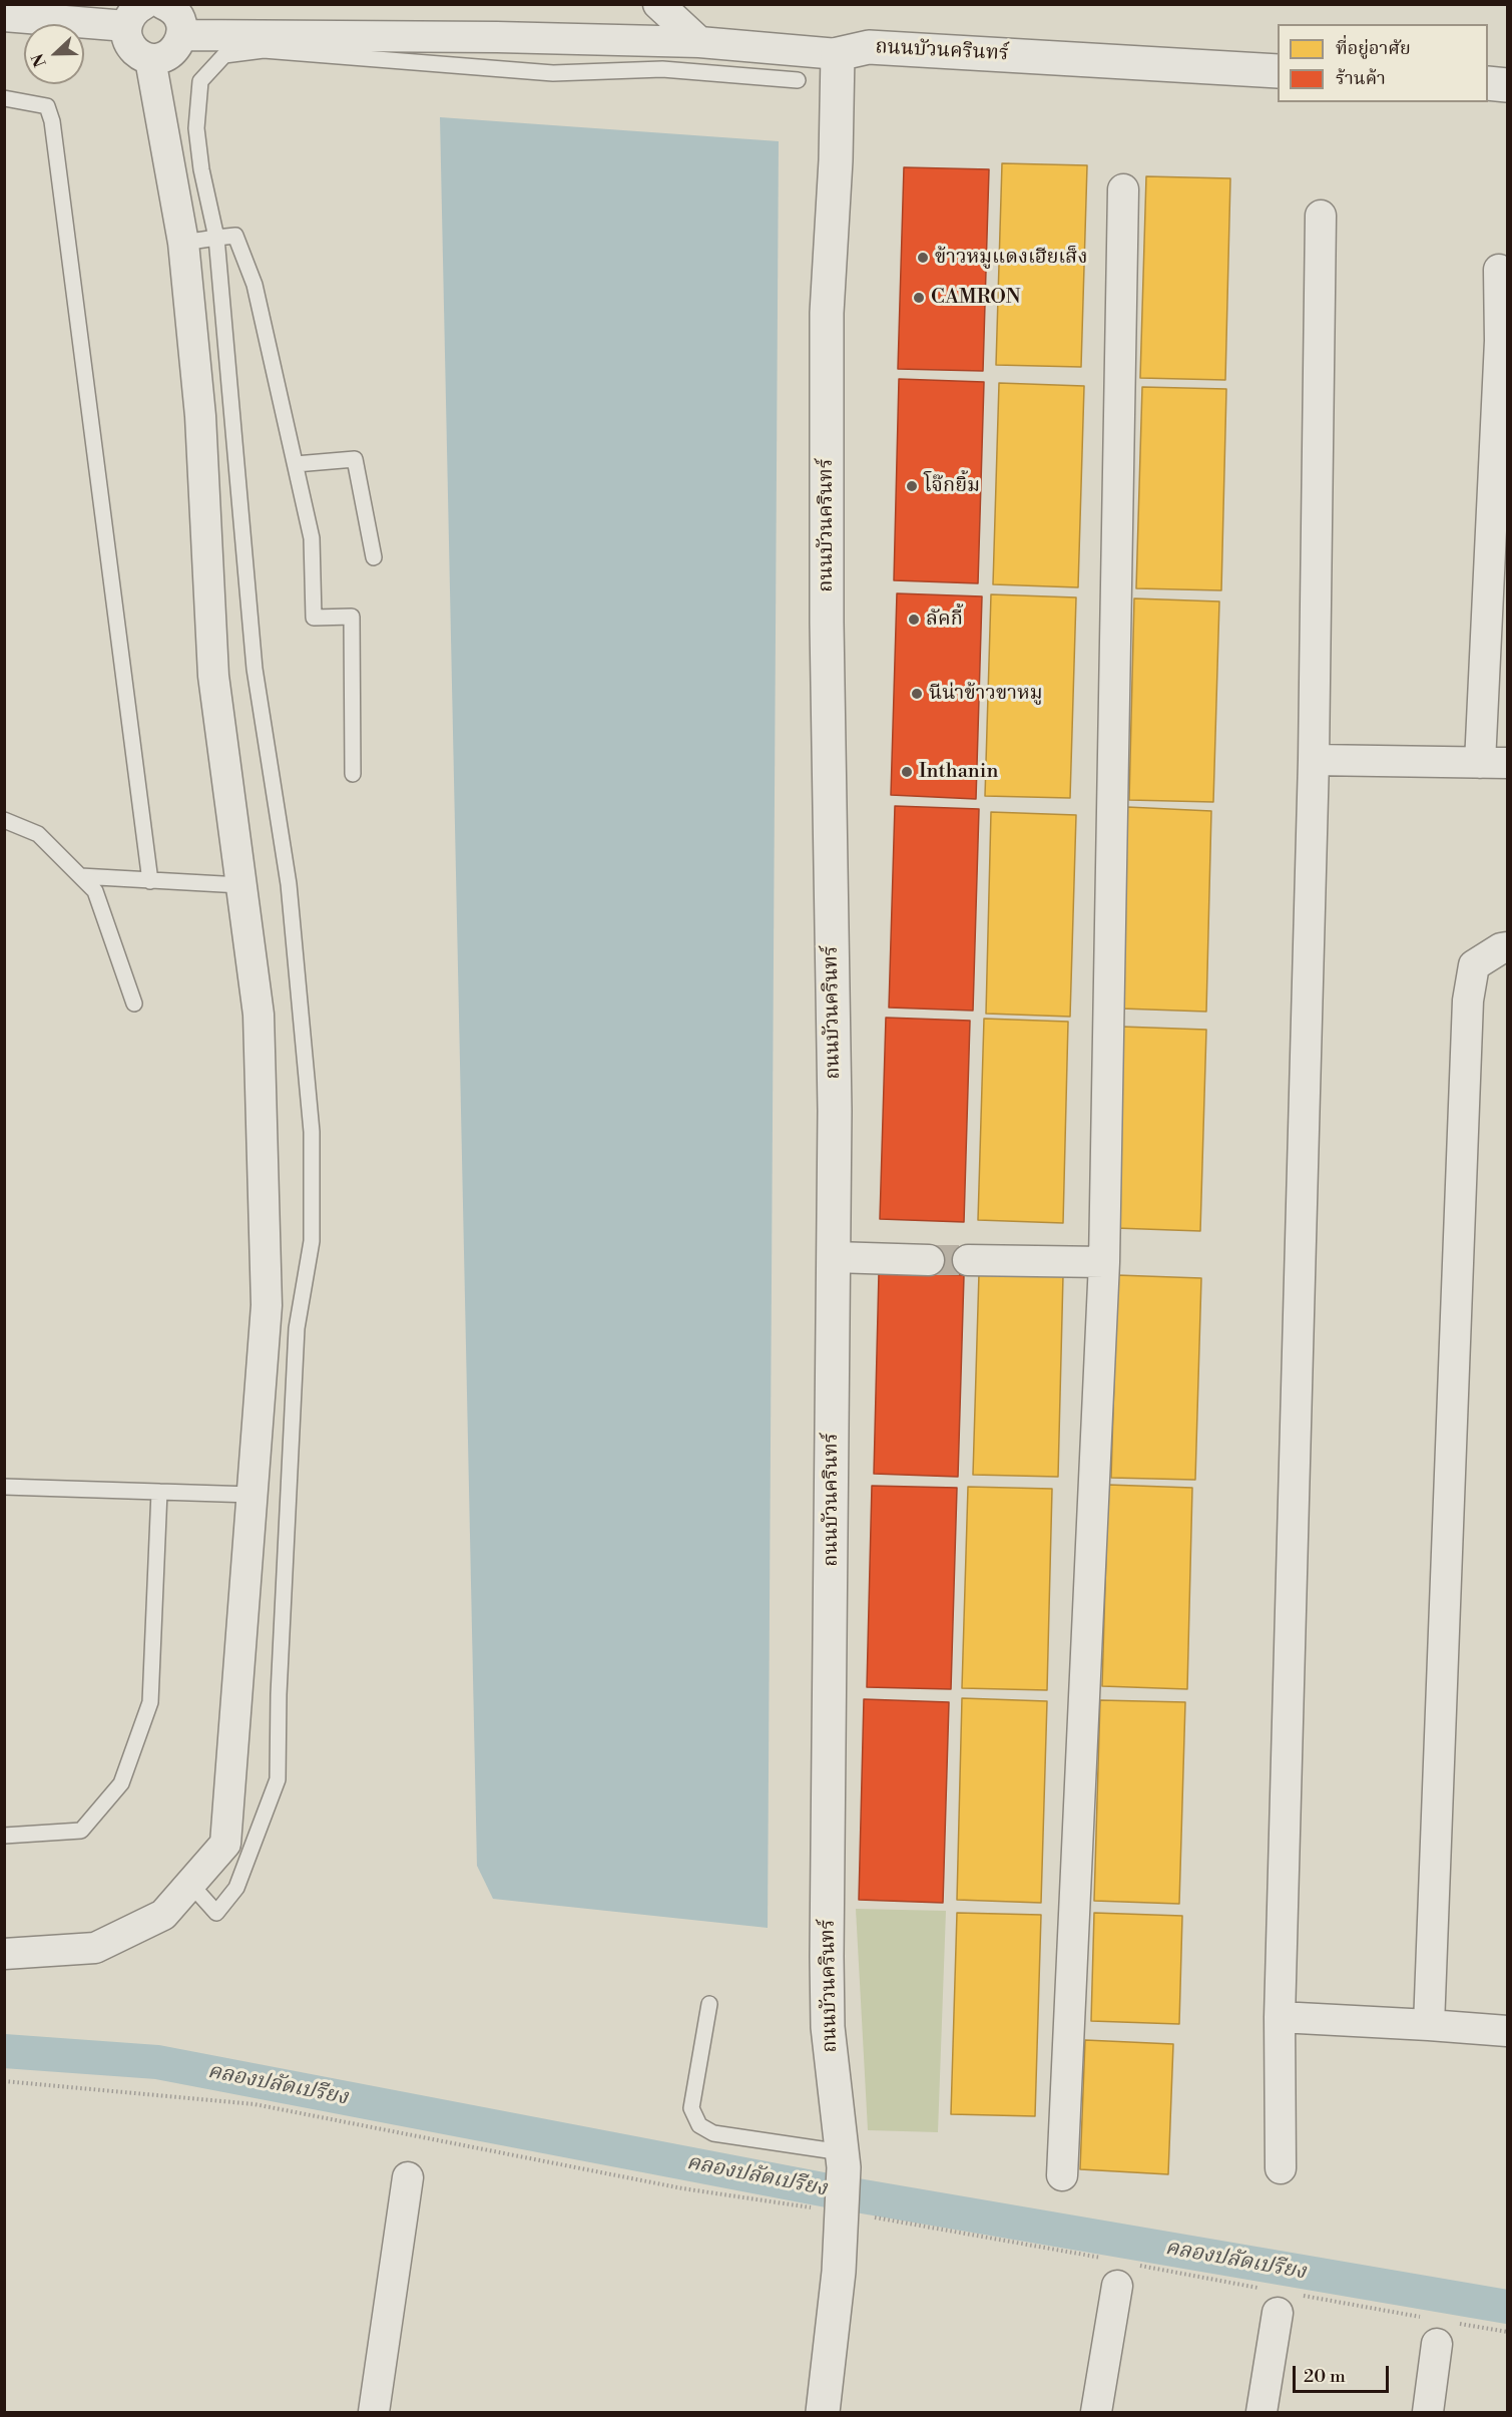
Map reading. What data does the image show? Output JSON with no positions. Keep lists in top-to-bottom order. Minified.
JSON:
{"streets":{"street":["ถนนบัวนครินทร์"]},"water":["คลองปลัดเปรียง"],"places":["ข้าวหมูแดงเฮียเส็ง","CAMRON","โจ๊กยิ้ม","ลัคกี้","นีน่าข้าวขาหมู","Inthanin"],"legend":["ที่อยู่อาศัย","ร้านค้า"],"scale_bar":"20 m","north":"left"}
